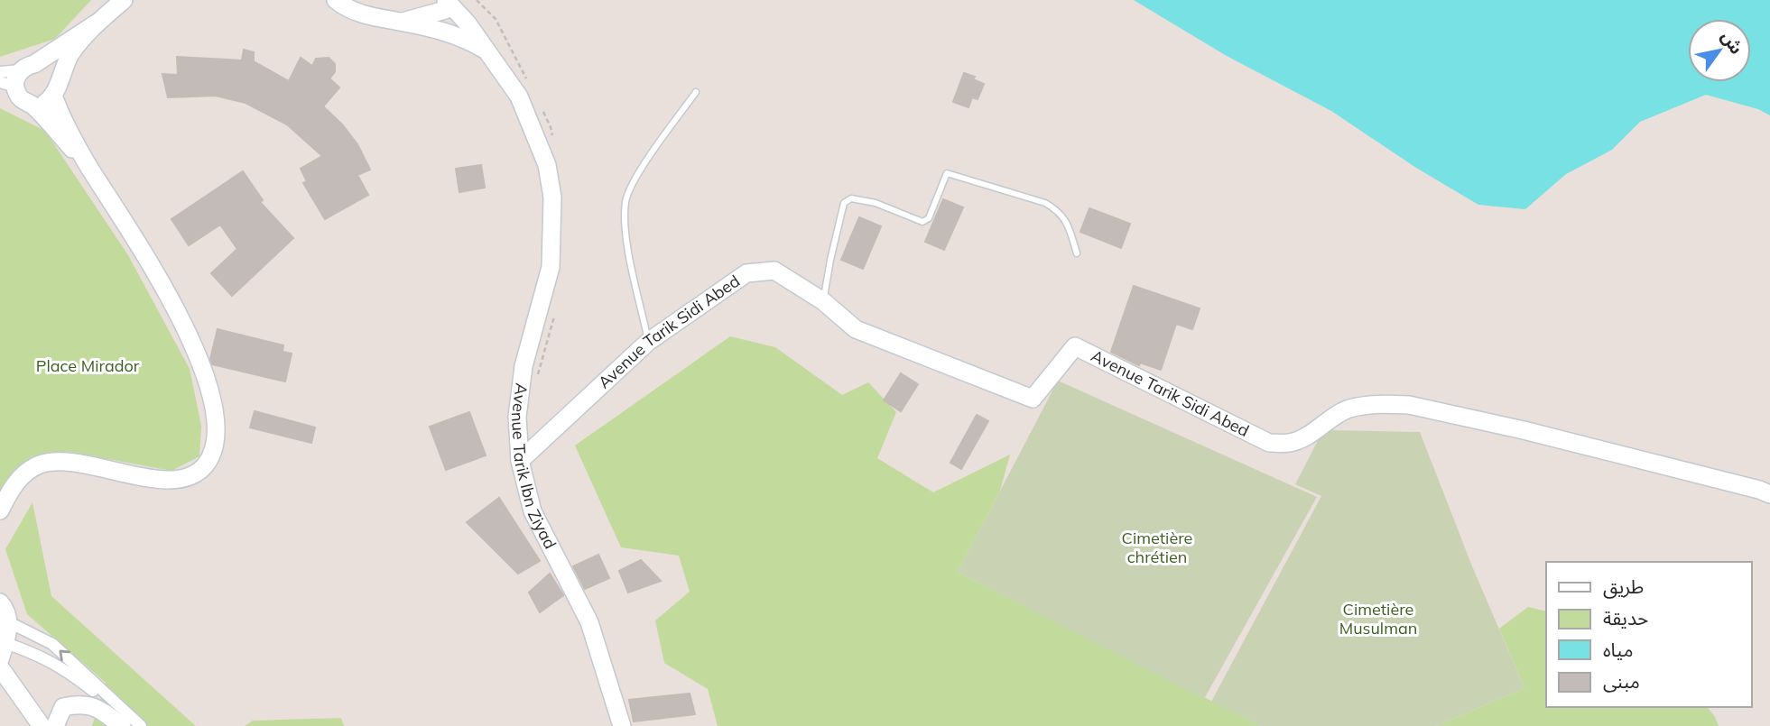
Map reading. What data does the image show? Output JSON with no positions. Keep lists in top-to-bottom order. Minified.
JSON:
{"streets":{"street":["Avenue Tarik Sidi Abed","Avenue Tarik Ibn Ziyad"]},"crossings":[["Avenue Tarik Sidi Abed","Avenue Tarik Ibn Ziyad"]],"parks":["Place Mirador","Cimetière chrétien","Cimetière Musulman"],"legend":["طريق","حديقة","مياه","مبنى"],"north":"top right"}
